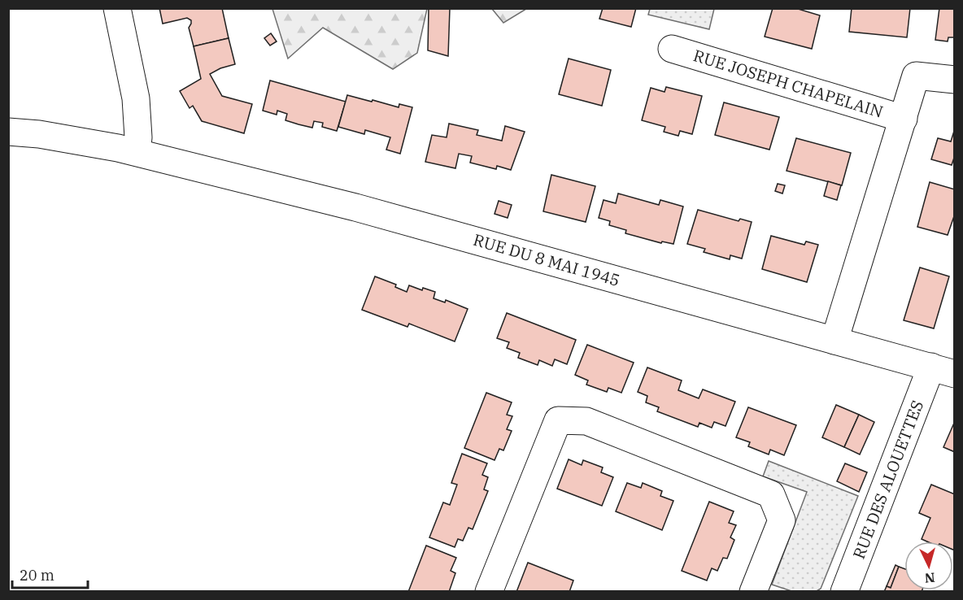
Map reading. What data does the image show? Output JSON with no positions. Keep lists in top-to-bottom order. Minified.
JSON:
{"streets":{"street":["RUE JOSEPH CHAPELAIN","RUE DU 8 MAI 1945","RUE DES ALOUETTES"]},"crossings":[["RUE JOSEPH CHAPELAIN","RUE DU 8 MAI 1945"],["RUE DU 8 MAI 1945","RUE DES ALOUETTES"]],"scale_bar":"20 m","north":"bottom"}
